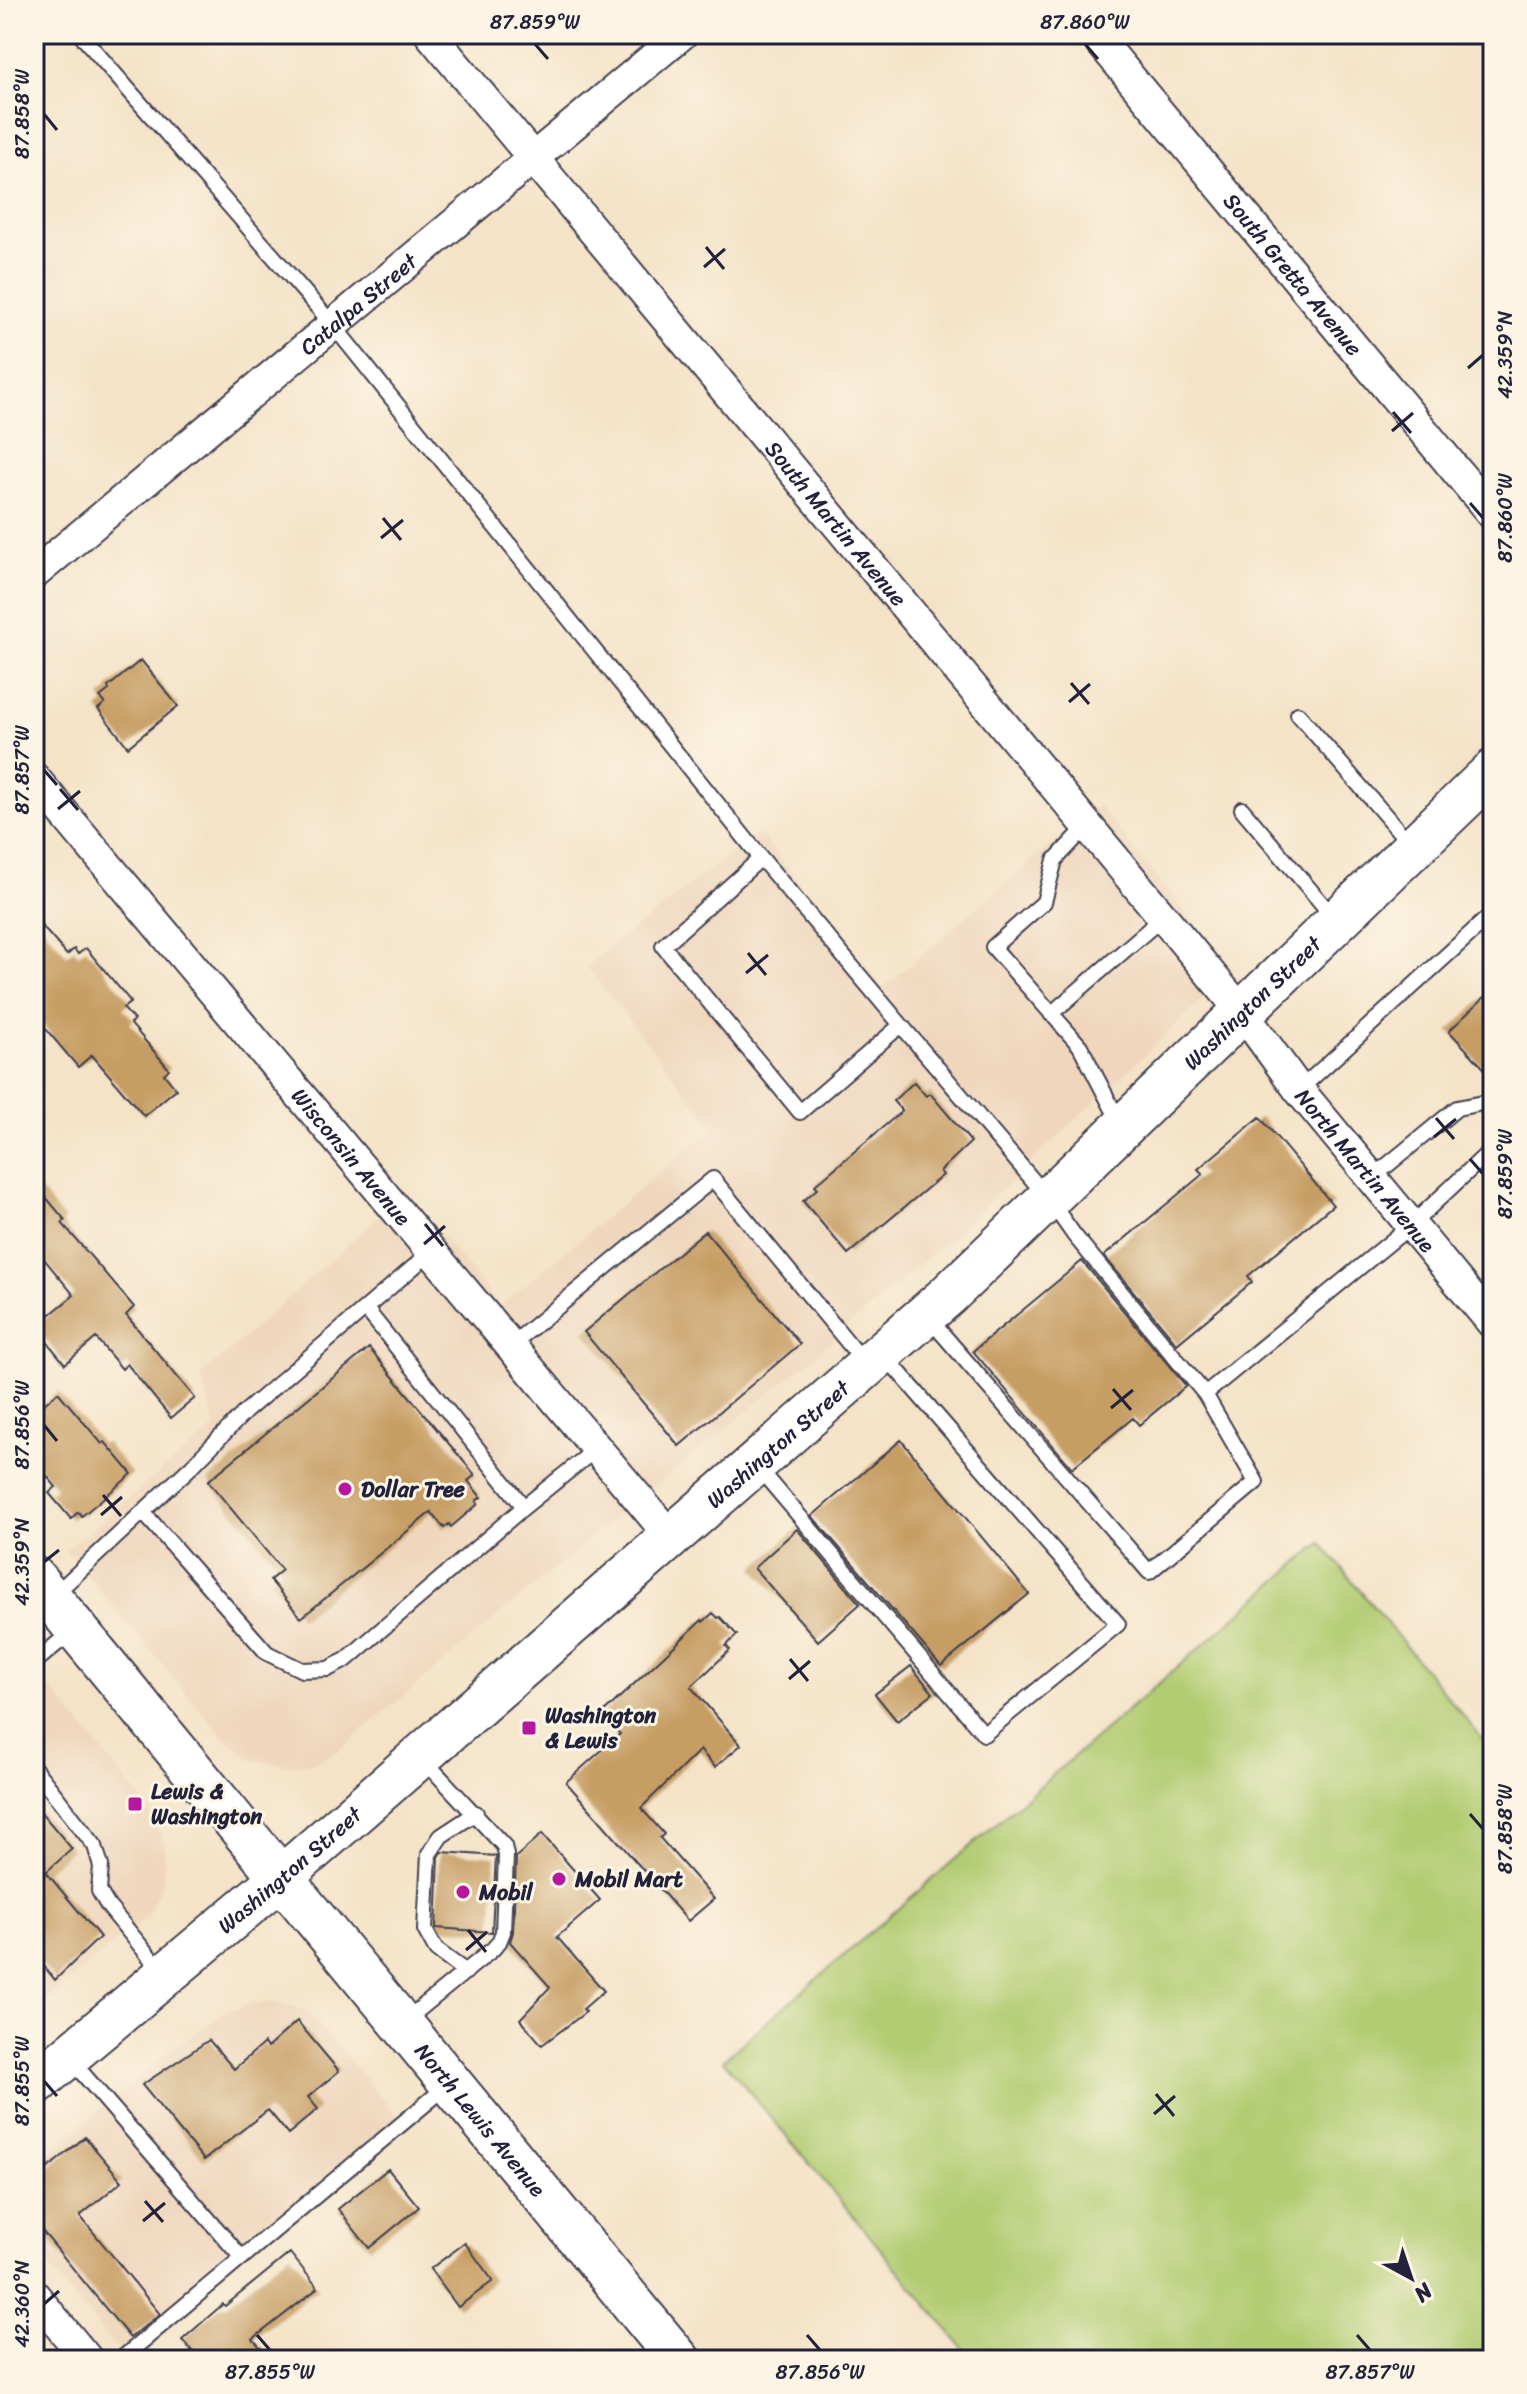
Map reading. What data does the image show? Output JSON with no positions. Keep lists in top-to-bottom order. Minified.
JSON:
{"streets":{"main road":["Washington Street","North Lewis Avenue"],"street":["South Gretta Avenue","Catalpa Street","South Martin Avenue","Wisconsin Avenue","North Martin Avenue"]},"crossings":[["Catalpa Street","South Martin Avenue"],["South Martin Avenue","Washington Street"],["South Martin Avenue","North Martin Avenue"],["Washington Street","Wisconsin Avenue"],["Washington Street","North Martin Avenue"],["Washington Street","North Lewis Avenue"]],"places":{"other":["Dollar Tree","Mobil Mart","Mobil"],"transit":["Washington & Lewis","Lewis & Washington"]},"north":"bottom right","coordinates":["87.859°W","87.860°W","87.858°W","42.359°N","87.857°W","87.856°W","87.855°W","42.360°N"]}
